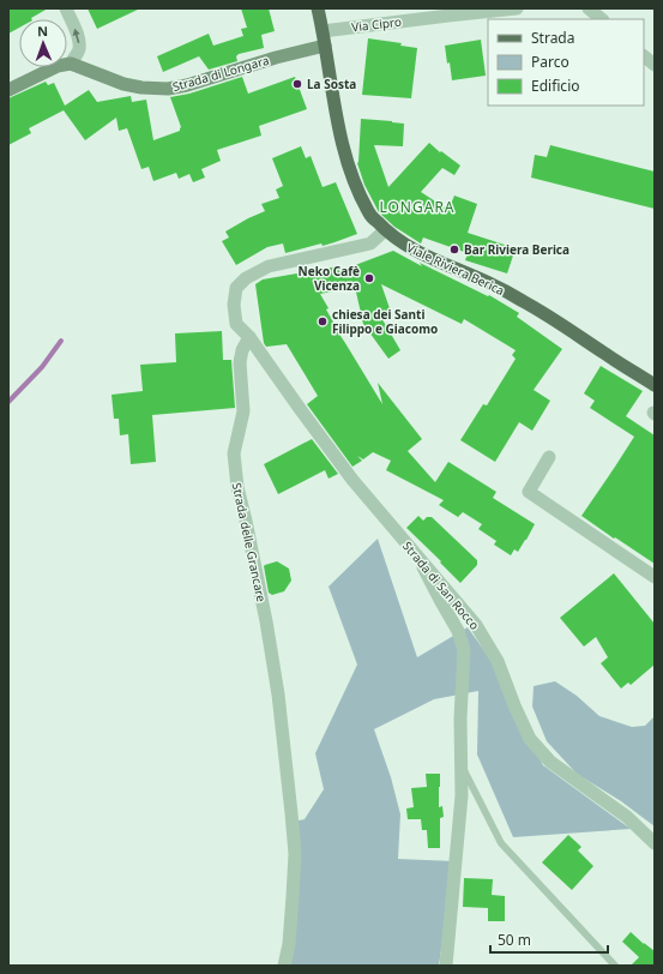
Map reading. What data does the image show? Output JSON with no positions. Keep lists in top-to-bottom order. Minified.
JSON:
{"streets":{"main road":["Strada di Longara","Viale Riviera Berica"],"street":["Via Cipro","Strada delle Grancare","Strada di San Rocco"]},"crossings":[["Via Cipro","Viale Riviera Berica"],["Strada di Longara","Viale Riviera Berica"],["Strada delle Grancare","Strada di San Rocco"]],"districts":["LONGARA"],"places":["La Sosta","Bar Riviera Berica","Neko Cafè Vicenza","chiesa dei Santi Filippo e Giacomo"],"legend":["Strada","Parco","Edificio"],"scale_bar":"50 m","north":"top"}
